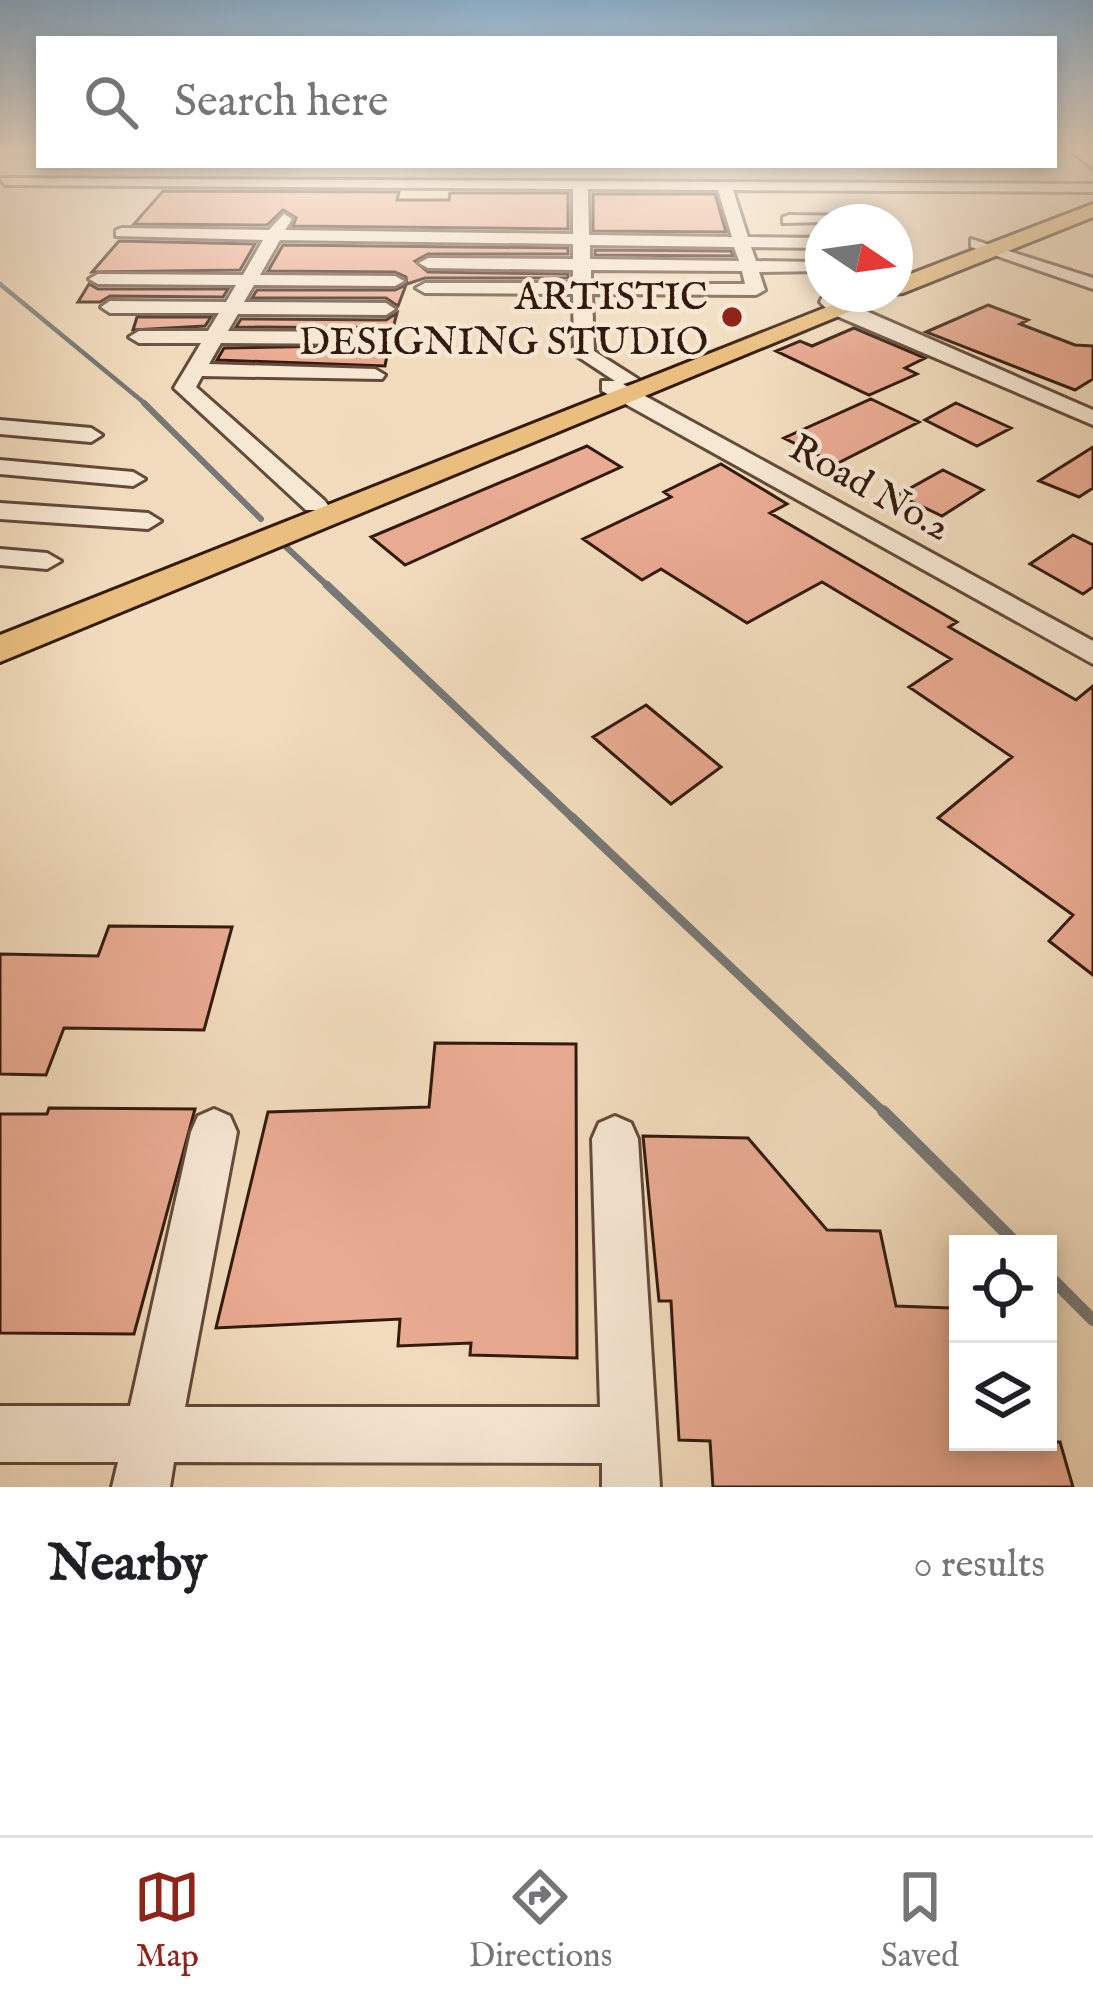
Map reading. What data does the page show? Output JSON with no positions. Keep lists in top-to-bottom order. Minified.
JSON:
{"streets":{"street":["Road No.2"]},"places":["ARTISTIC DESIGNING STUDIO"],"north":"right","page":{"search":"Search here","heading":["Nearby","0 results"],"nav":["Map","Directions","Saved"]}}
